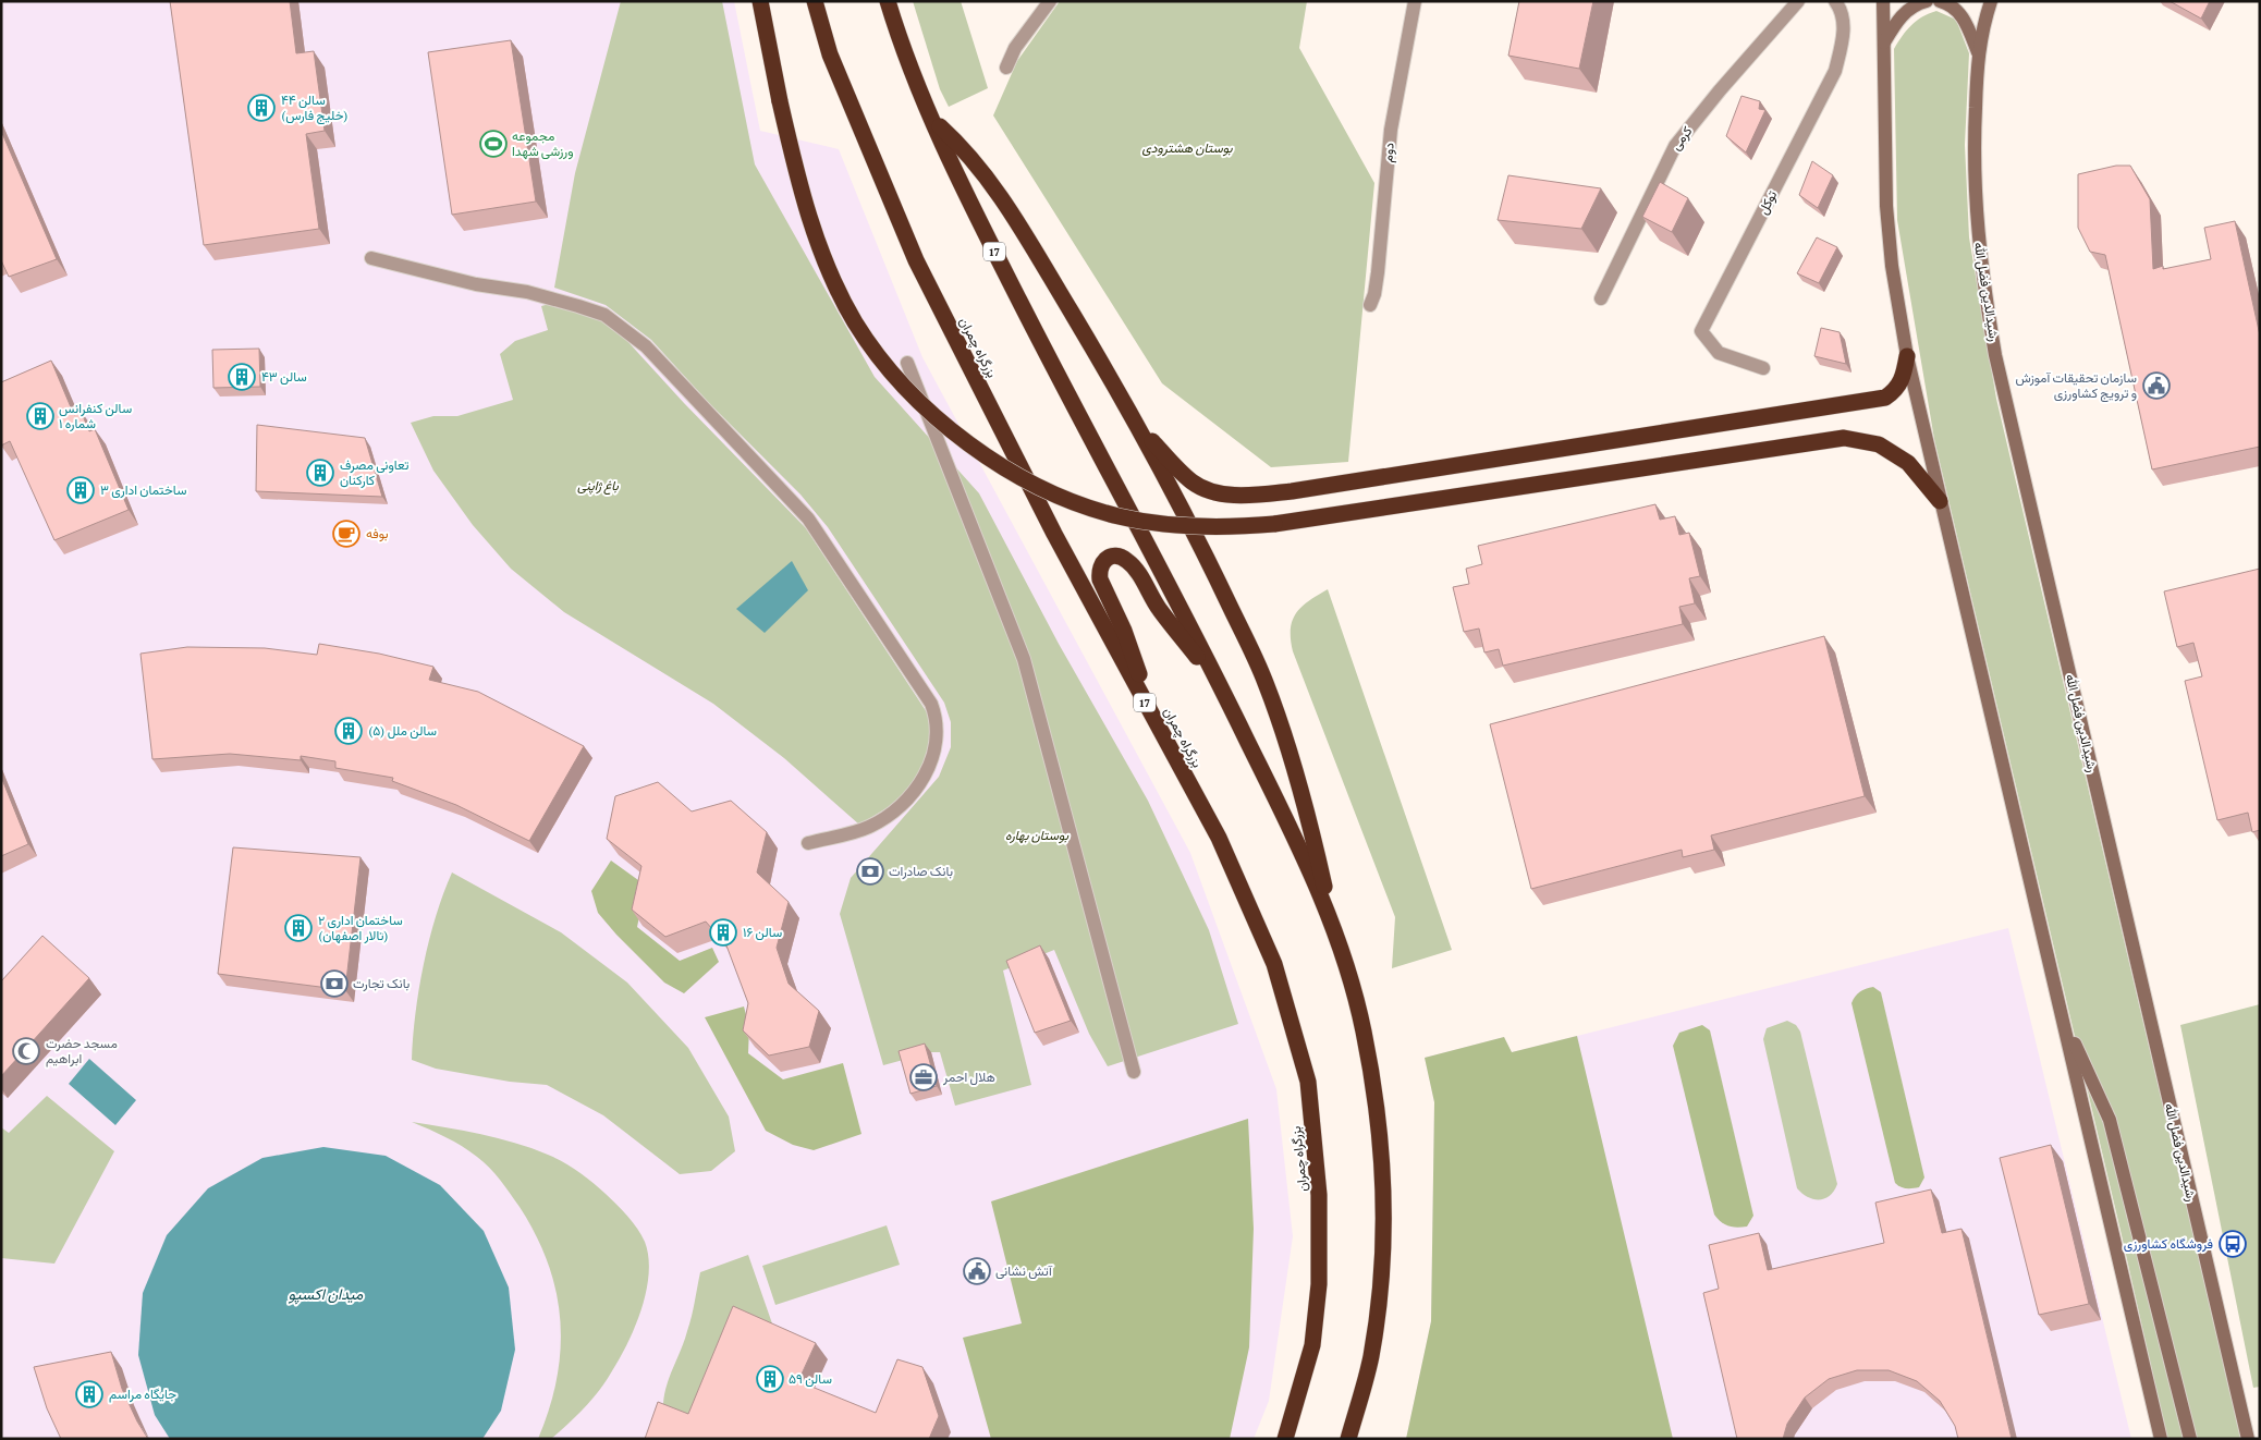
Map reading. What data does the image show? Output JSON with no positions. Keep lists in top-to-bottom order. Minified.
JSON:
{"streets":{"highway":["17","بزرگراه چمران"],"main road":["رشیدالدین فضل الله"],"street":["کرمی","دوم","توکل"]},"water":["میدان اکسپو"],"parks":["بوستان هشترودی","باغ ژاپنی","بوستان بهاره"],"places":{"building":["سالن ۴۴ (خلیج فارس)","سالن ۴۳","سالن کنفرانس شماره ۱","تعاونی مصرف کارکنان","ساختمان اداری ۳","(۵) سالن ملل","ساختمان اداری ۲ (تالار اصفهان)","سالن ۱۶","سالن ۵۹","جایگاه مراسم"],"sports":["مجموعه ورزشی شهدا"],"public building":["سازمان تحقیقات آموزش و ترویج کشاورزی","آتش نشانی"],"cafe":["بوفه"],"bank":["بانک صادرات","بانک تجارت"],"mosque":["مسجد حضرت ابراهیم"],"office":["هلال احمر"],"bus stop":["فروشگاه کشاورزی"]}}
